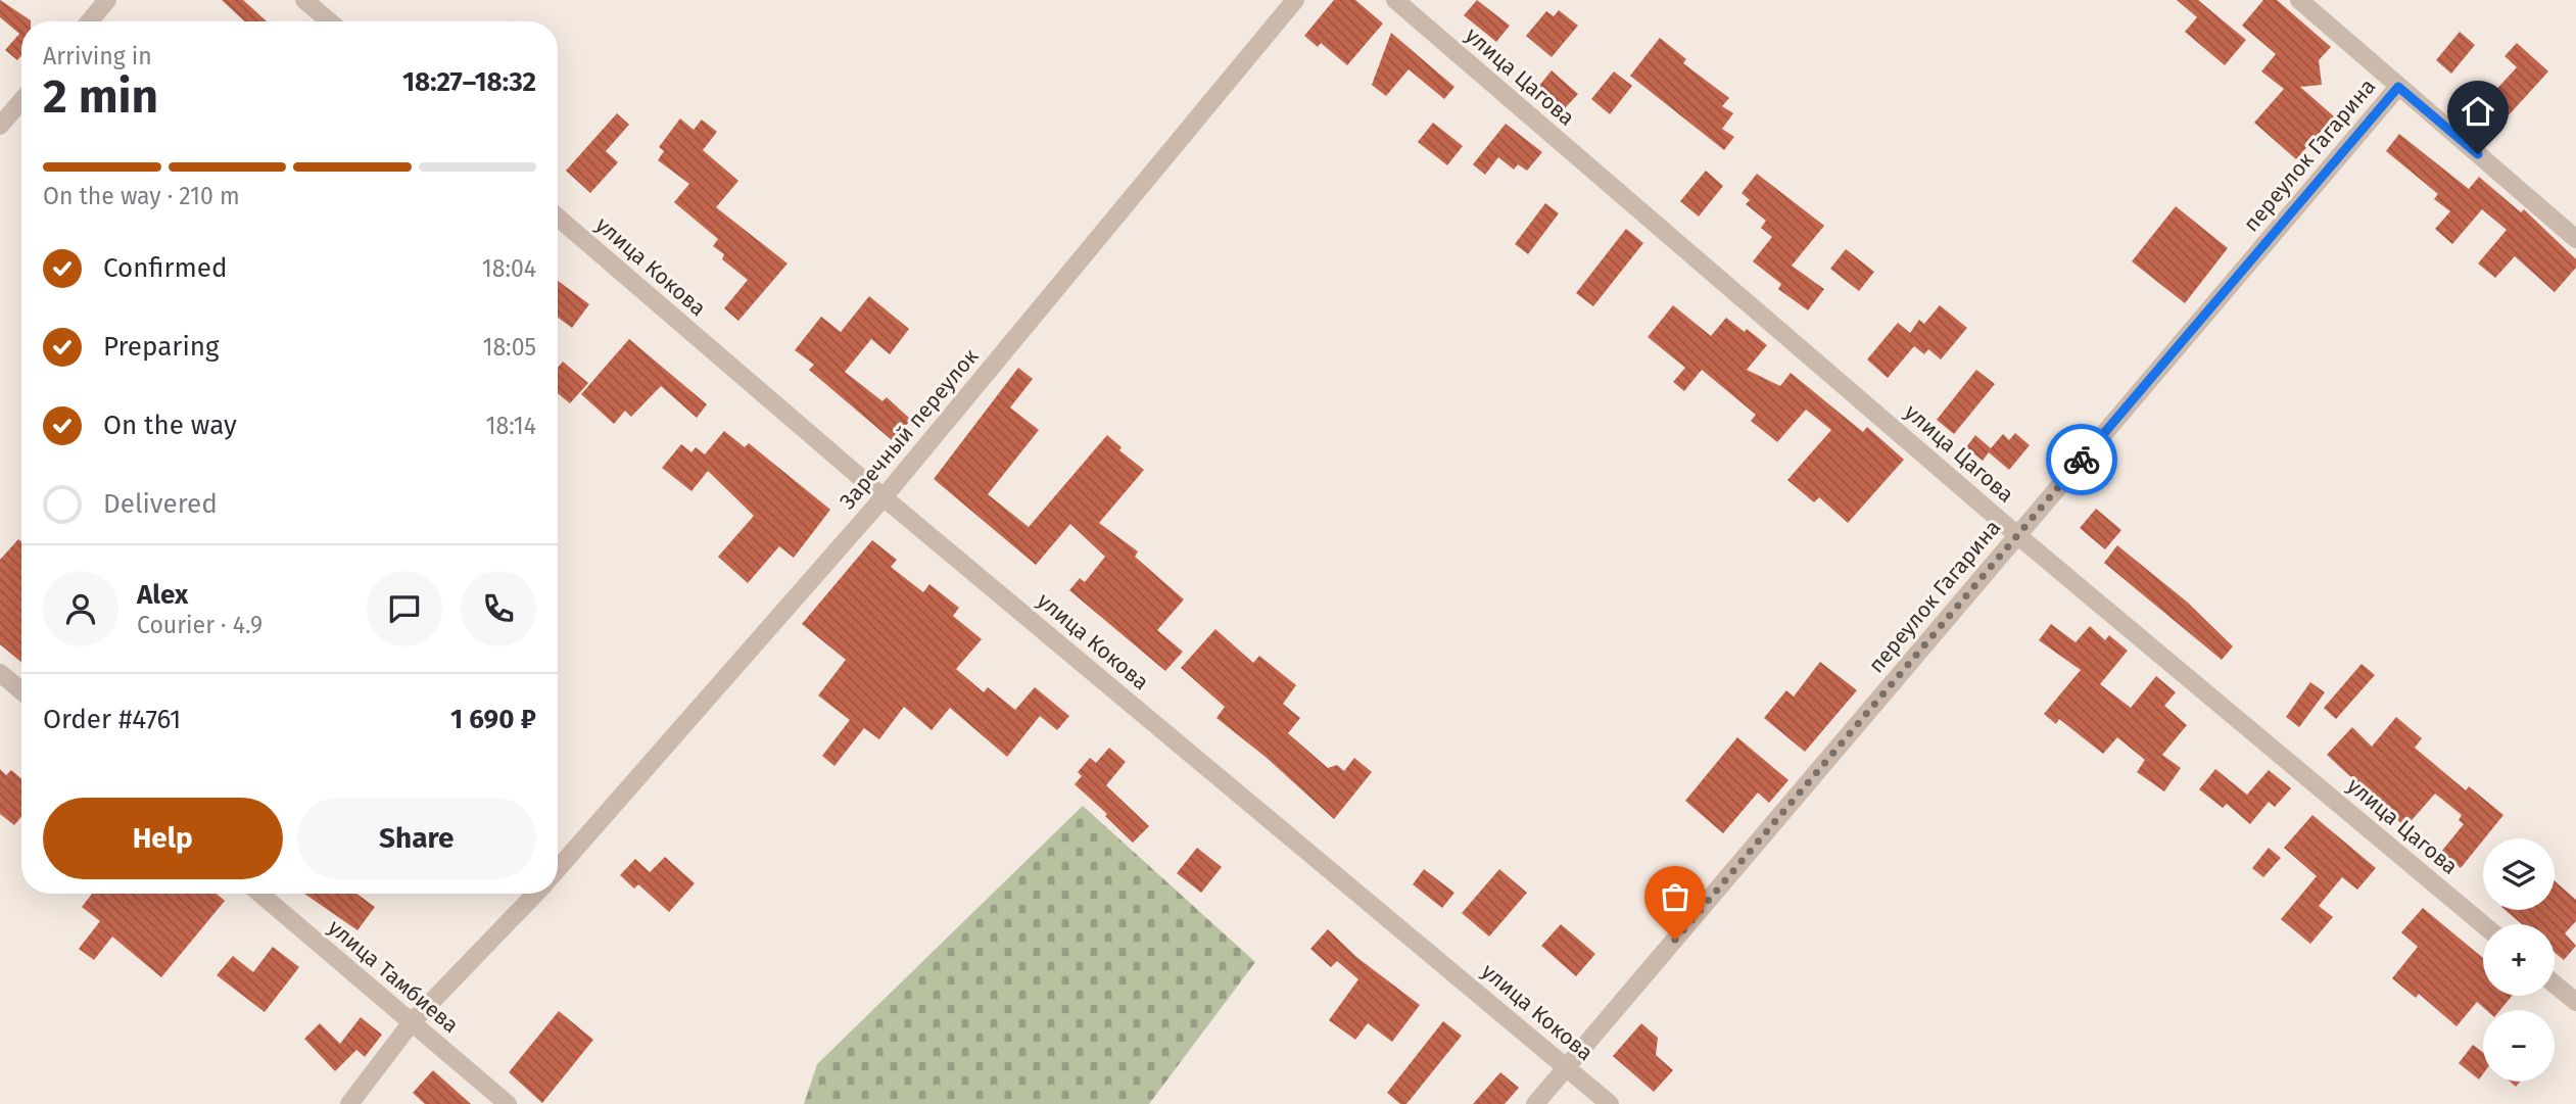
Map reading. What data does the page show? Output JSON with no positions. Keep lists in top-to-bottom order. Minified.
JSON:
{"streets":{"street":["улица Цагова","переулок Гагарина","улица Кокова","Заречный переулок","улица Тамбиева"]},"crossings":[["улица Цагова","переулок Гагарина"],["переулок Гагарина","улица Кокова"],["улица Кокова","Заречный переулок"]],"page":{"heading":["2 min","Arriving in","18:27–18:32"],"panel":["Alex","Courier · 4.9","Order #4761","1 690 ₽"],"bar":"On the way · 210 m","list":[["Confirmed","18:04"],["Preparing","18:05"],["On the way","18:14"],"Delivered"],"buttons":["Help","Share"],"map_buttons":["+","−"]}}
